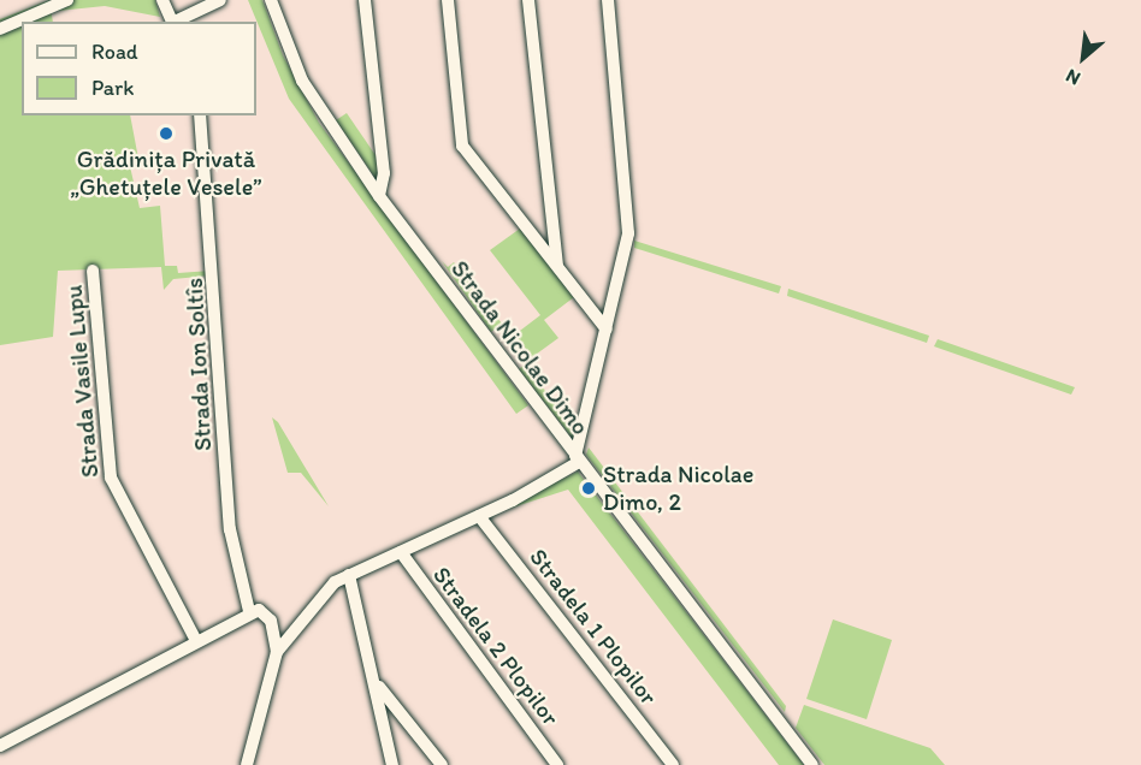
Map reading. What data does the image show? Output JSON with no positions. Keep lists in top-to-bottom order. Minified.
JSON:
{"streets":{"street":["Strada Nicolae Dimo","Strada Ion Soltîs","Strada Vasile Lupu","Stradela 1 Plopilor","Stradela 2 Plopilor"]},"places":["Grădinița Privată „Ghetuțele Vesele”","Strada Nicolae Dimo, 2"],"legend":["Road","Park"],"north":"bottom left"}
